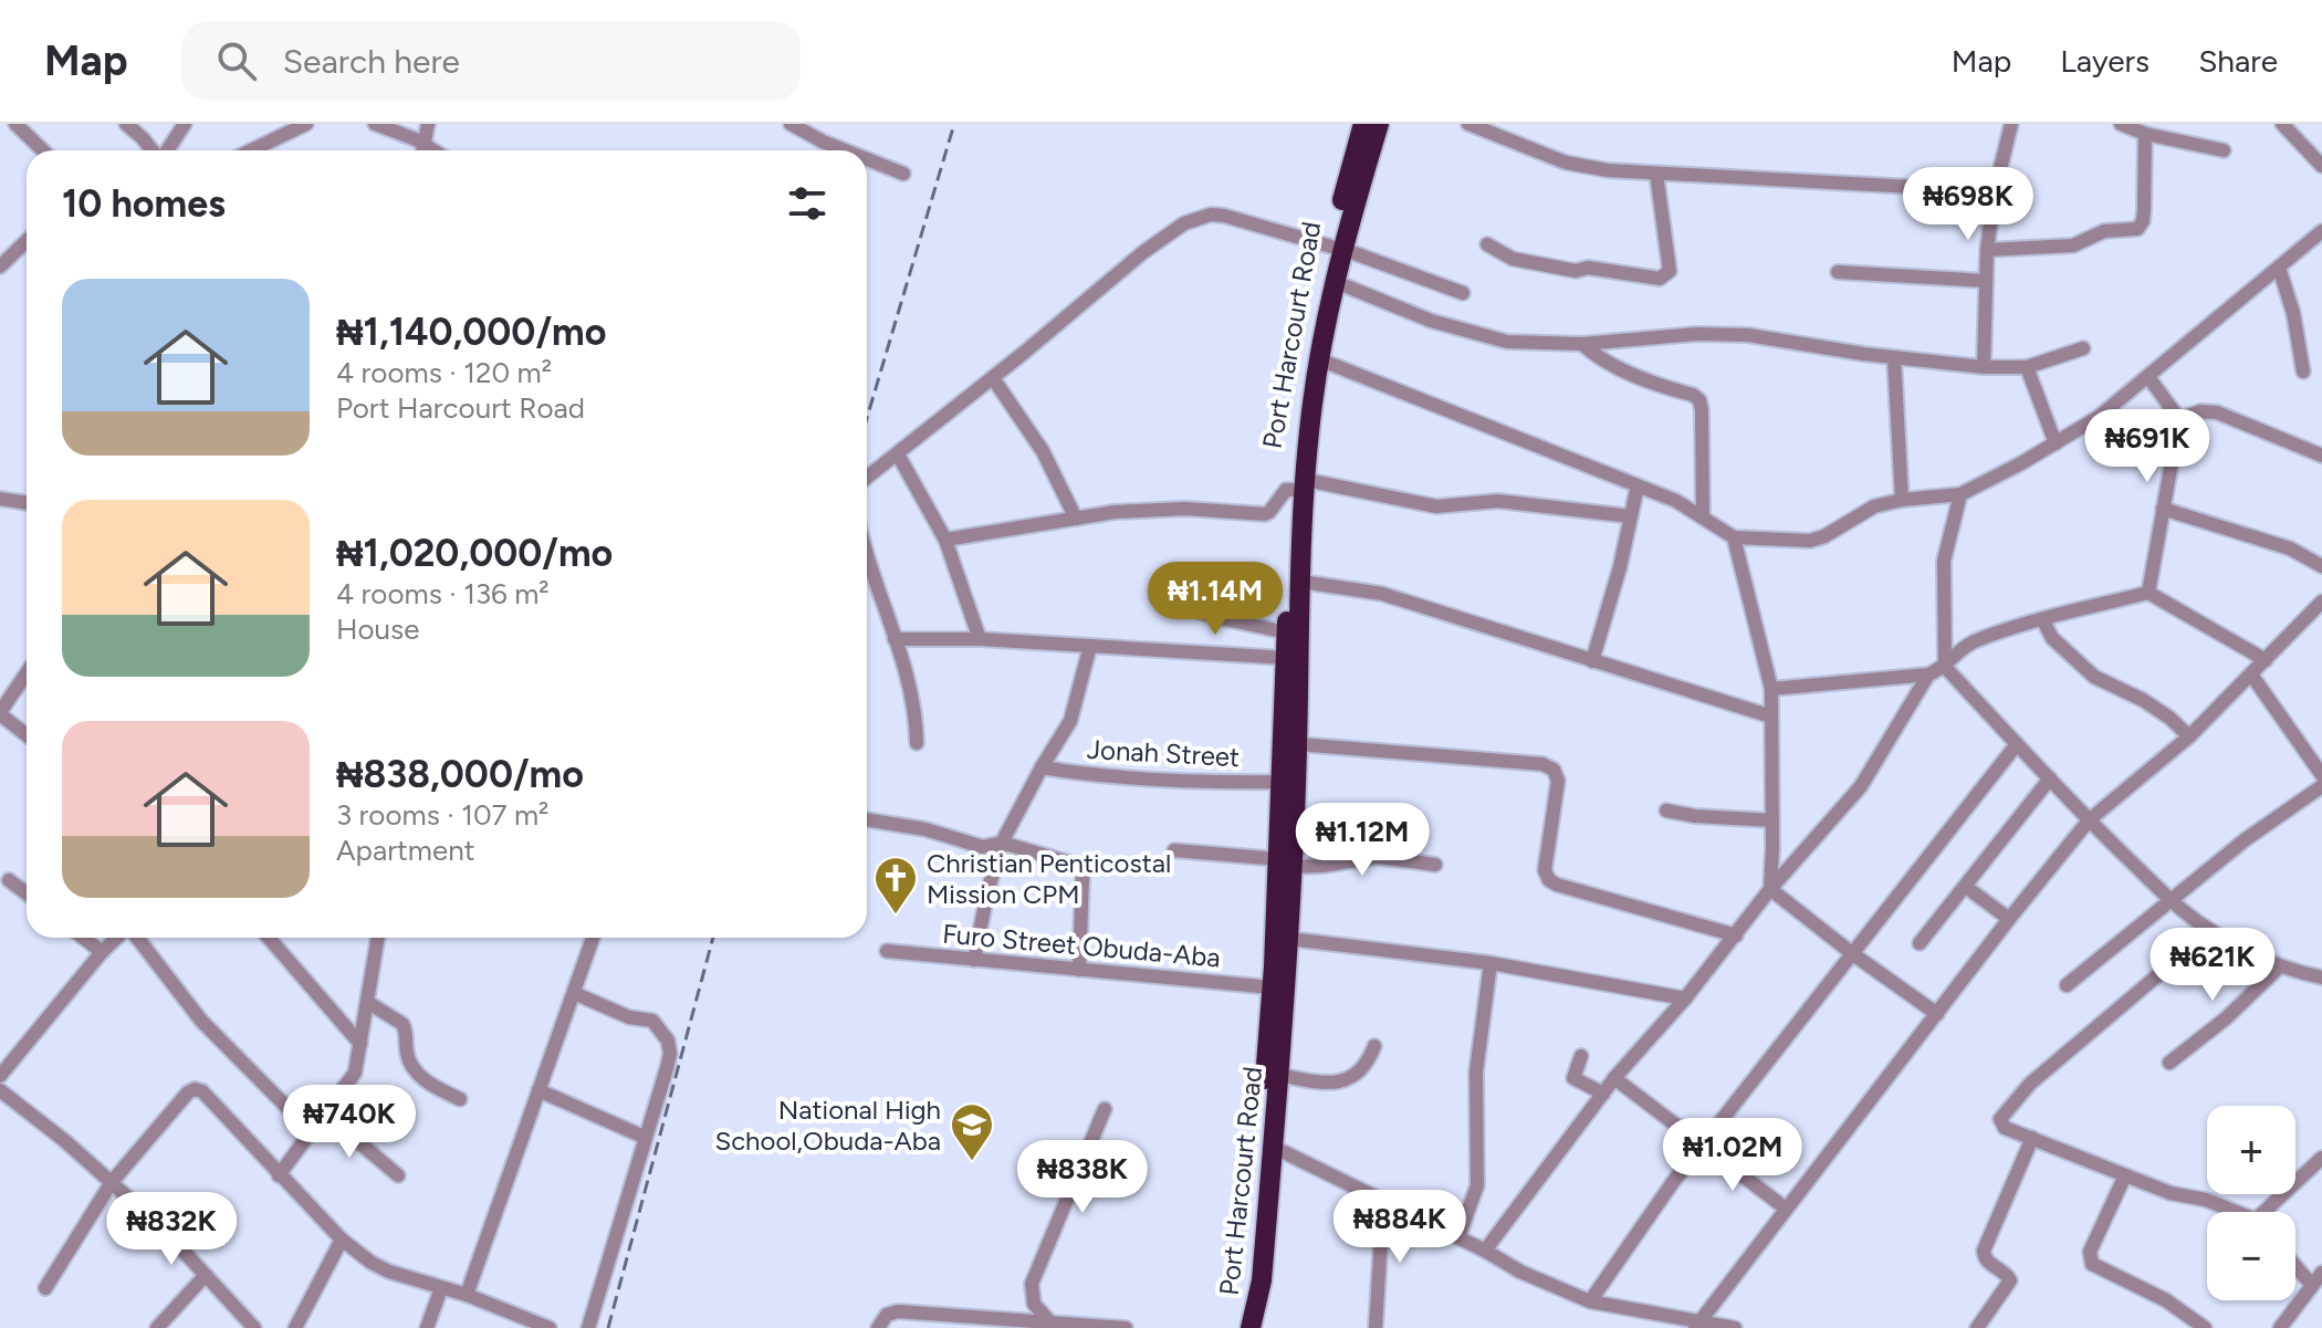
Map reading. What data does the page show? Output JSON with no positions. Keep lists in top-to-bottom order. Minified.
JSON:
{"streets":{"highway":["Port Harcourt Road"],"street":["Jonah Street","Furo Street Obuda-Aba"]},"crossings":[["Port Harcourt Road","Jonah Street"],["Port Harcourt Road","Furo Street Obuda-Aba"]],"places":{"church":["Christian Penticostal Mission CPM"],"school or university":["National High School,Obuda-Aba"]},"page":{"header":"Map","search":"Search here","nav":["Map","Layers","Share"],"heading":"10 homes","price":["₦698K","₦691K","₦1.14M","₦1.12M","₦621K","₦740K","₦1.02M","₦838K","₦884K","₦832K"],"list":[{"name":"₦1,140,000/mo","note":"4 rooms · 120 m² · Port Harcourt Road"},{"name":"₦1,020,000/mo","note":"4 rooms · 136 m² · House"},{"name":"₦838,000/mo","note":"3 rooms · 107 m² · Apartment"}],"map_buttons":["+","−"]}}
